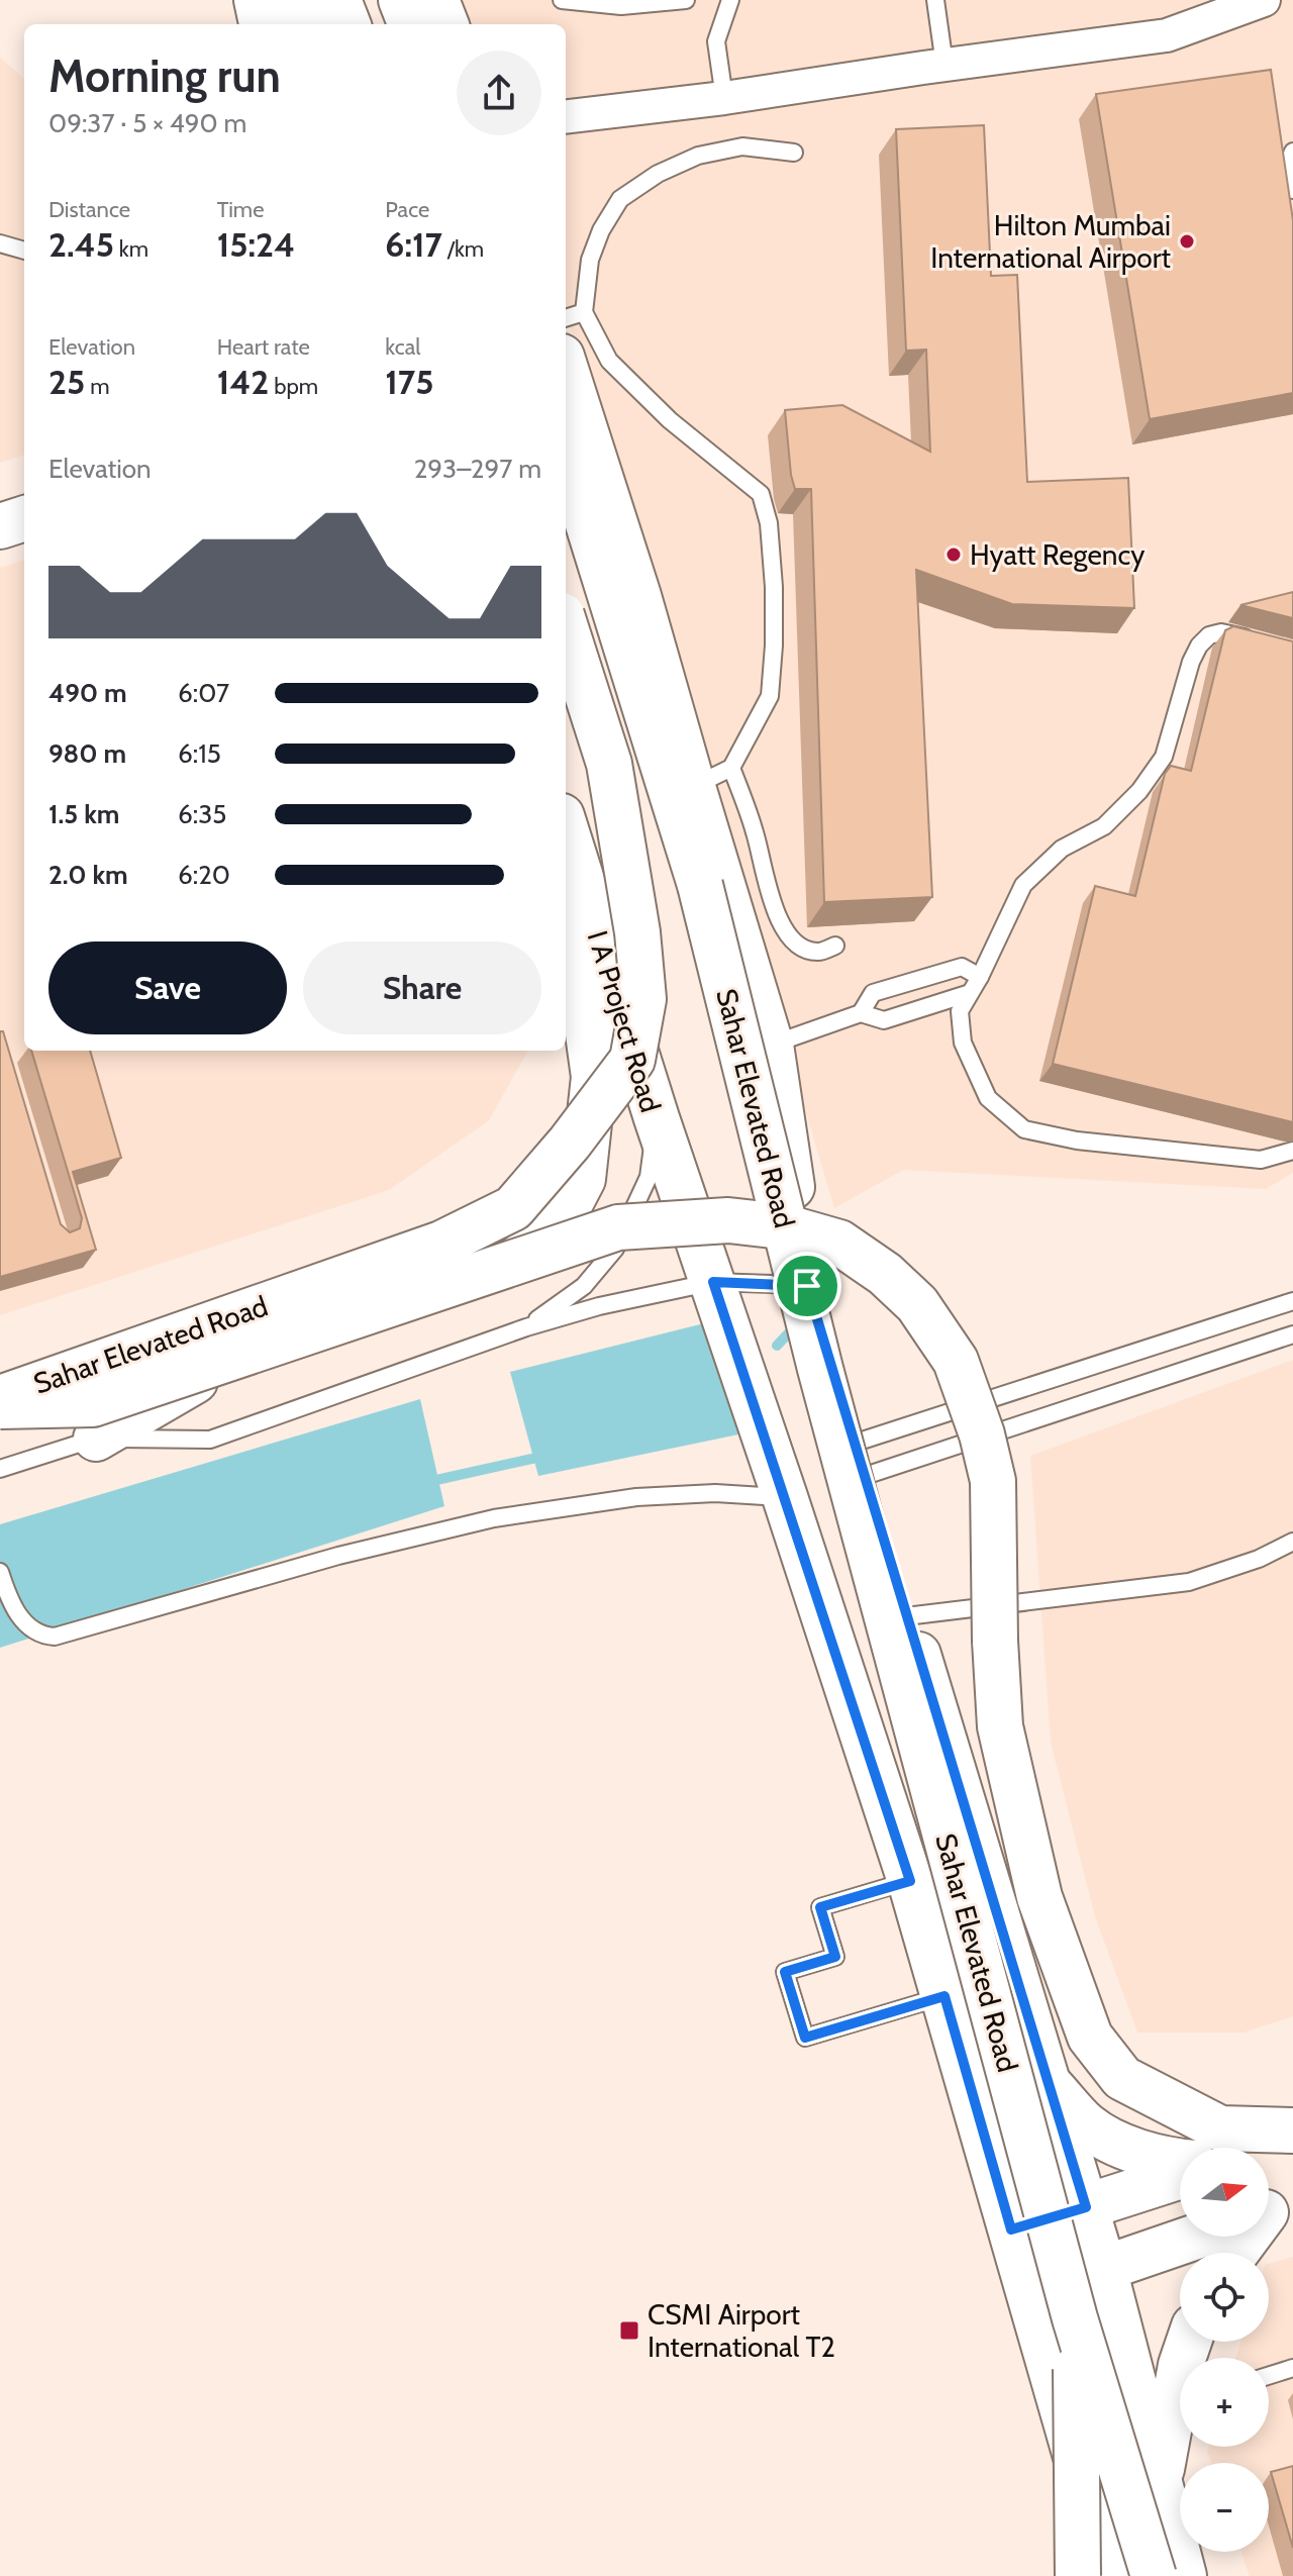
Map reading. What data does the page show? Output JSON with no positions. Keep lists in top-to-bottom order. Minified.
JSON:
{"streets":{"main road":["I A Project Road","Sahar Elevated Road"]},"places":{"other":["Hilton Mumbai International Airport","Hyatt Regency"],"transit":["CSMI Airport International T2"]},"north":"right","page":{"heading":["Morning run","09:37 · 5 × 490 m"],"stats":[["Distance","2.45 km"],["Time","15:24"],["Pace","6:17 /km"],["Elevation","25 m"],["Heart rate","142 bpm"],["kcal","175"]],"chart":["Elevation","293–297 m"],"list":[{"name":"490 m","note":"6:07"},{"name":"980 m","note":"6:15"},{"name":"1.5 km","note":"6:35"},{"name":"2.0 km","note":"6:20"}],"buttons":["Save","Share"],"map_buttons":["+","−"]}}
